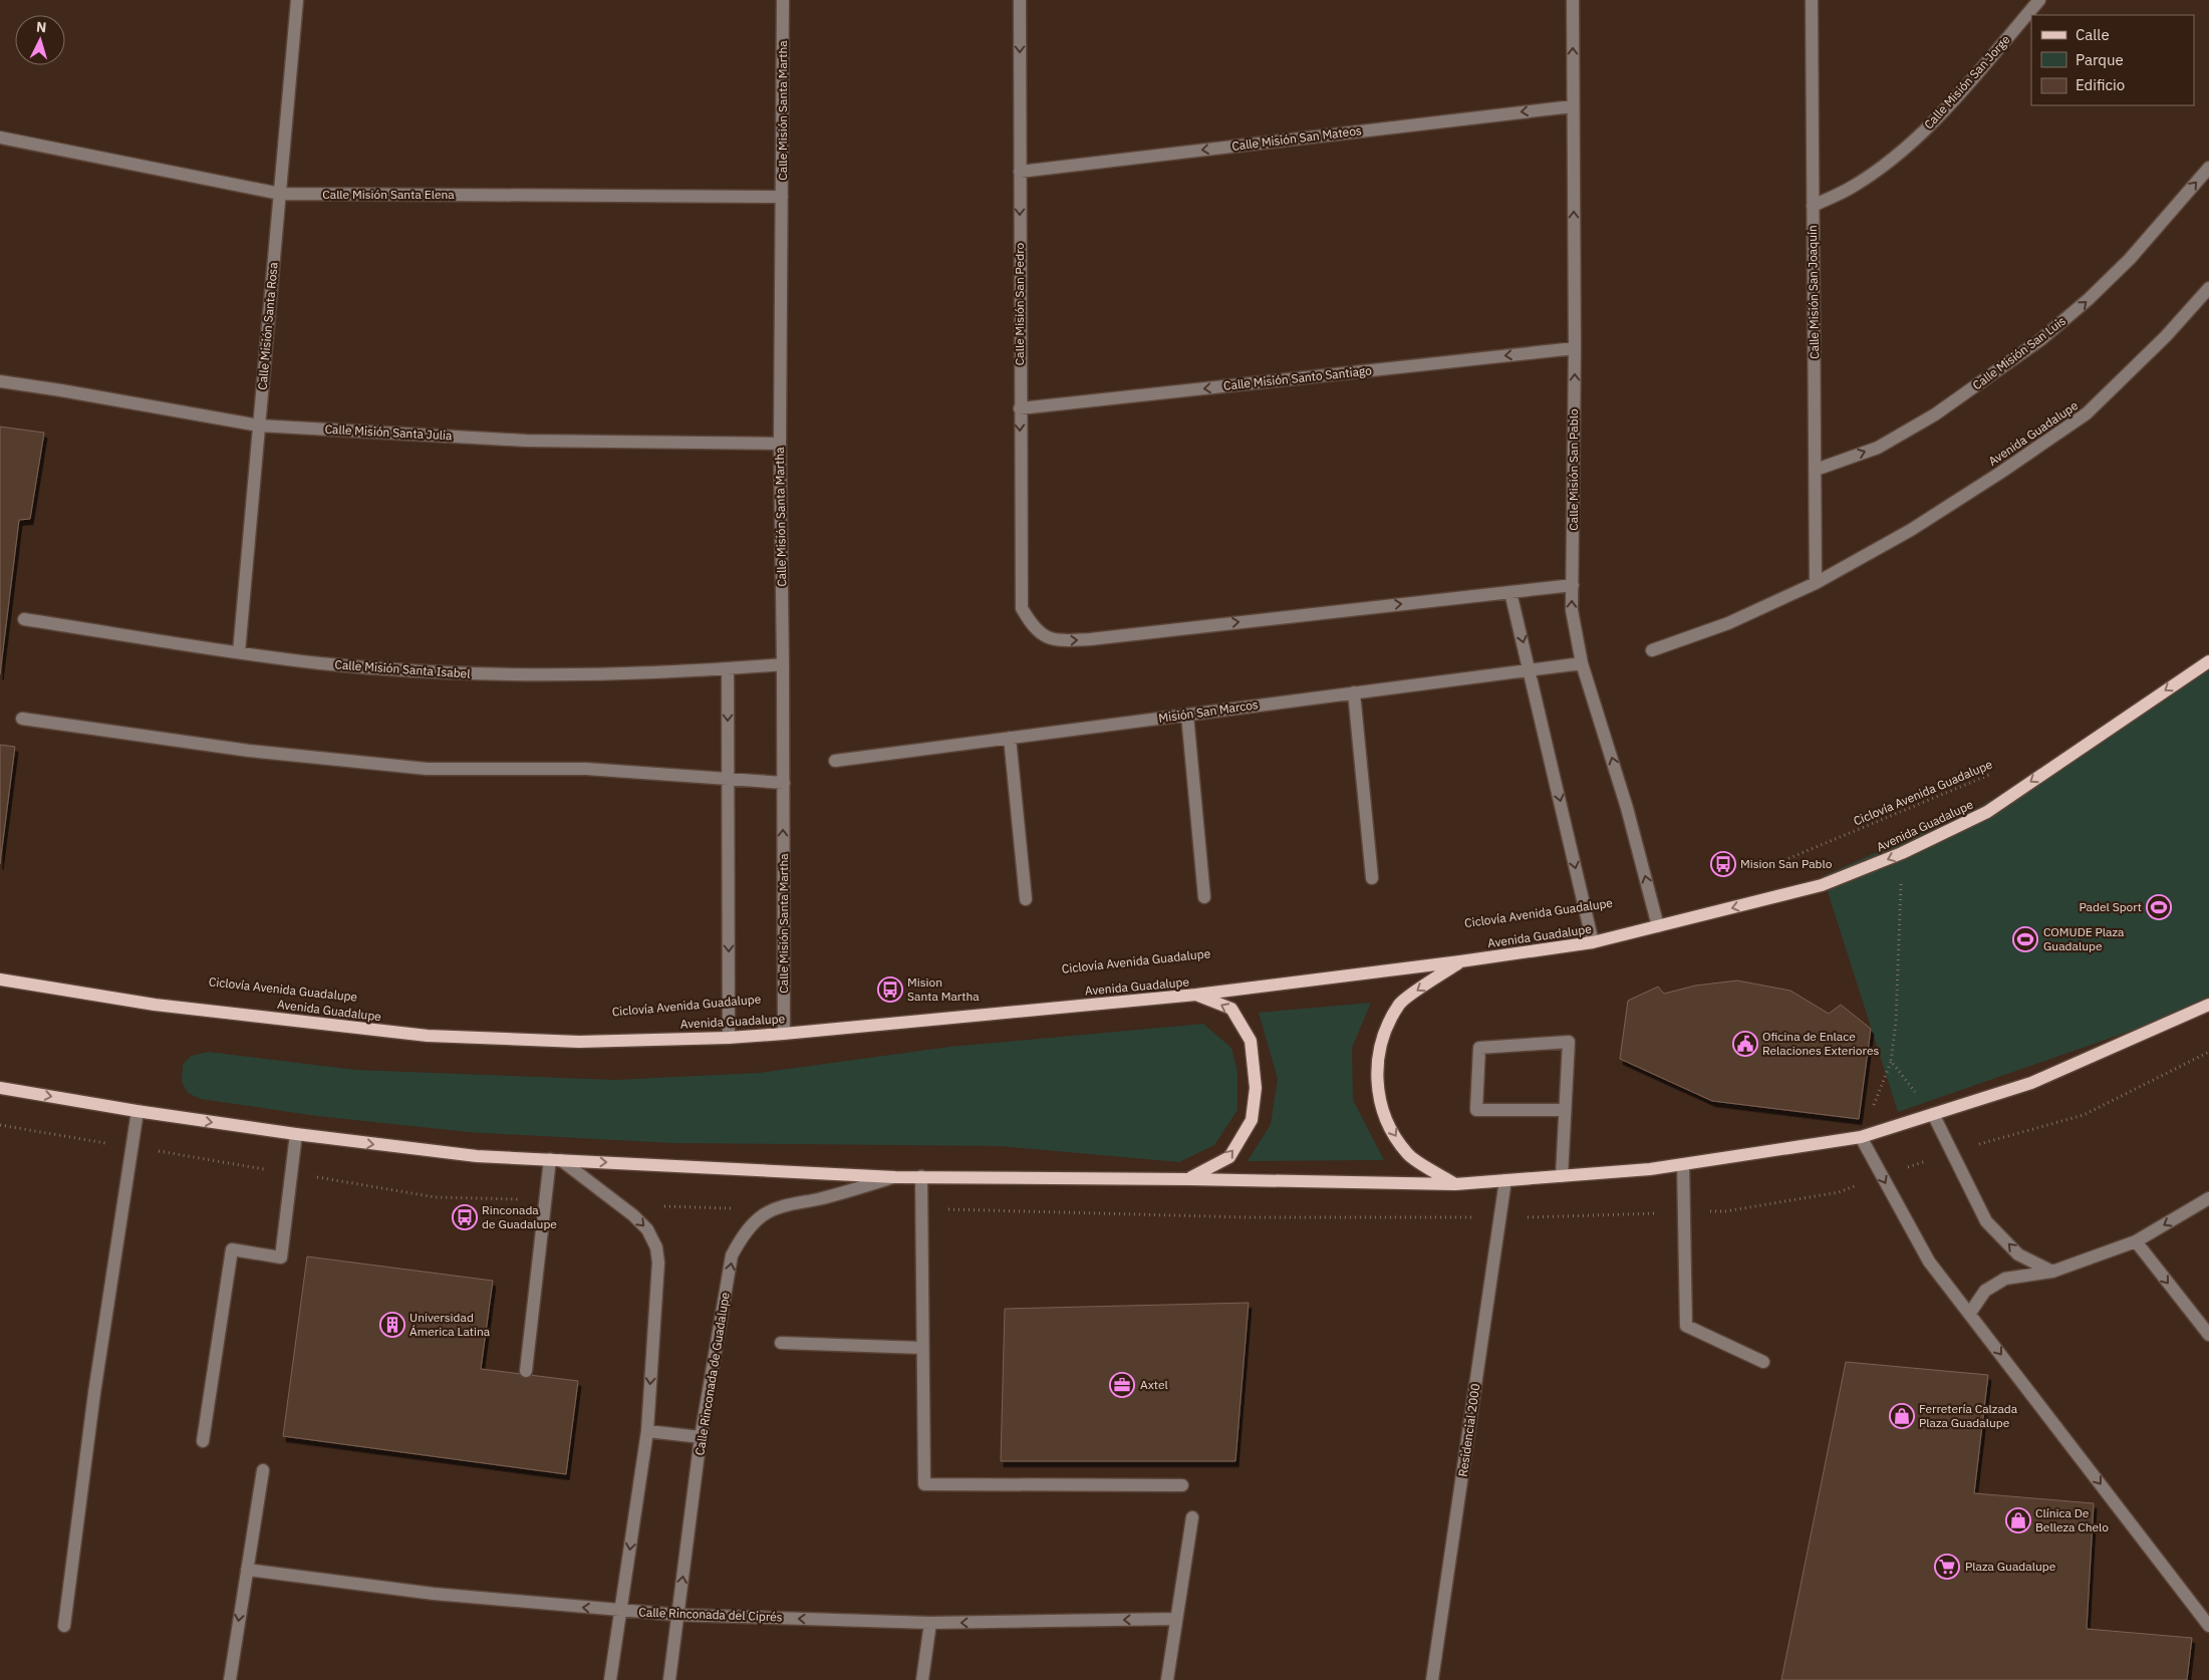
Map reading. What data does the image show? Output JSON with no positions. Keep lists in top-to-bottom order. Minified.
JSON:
{"streets":{"main road":["Avenida Guadalupe"],"street":["Calle Misión San Jorge","Calle Misión Santa Martha","Calle Misión San Mateos","Calle Misión Santa Elena","Calle Misión San Joaquín","Calle Misión San Pedro","Calle Misión Santa Rosa","Calle Misión San Luis","Calle Misión Santo Santiago","Calle Misión Santa Julia","Calle Misión San Pablo","Calle Misión Santa Isabel","Misión San Marcos","Calle Rinconada de Guadalupe","Residencial 2000","Calle Rinconada del Ciprés"],"path":["Ciclovía Avenida Guadalupe"]},"crossings":[["Calle Misión San Jorge","Calle Misión San Joaquín"],["Calle Misión Santa Martha","Calle Misión Santa Elena"],["Calle Misión Santa Martha","Calle Misión Santa Julia"],["Calle Misión Santa Martha","Avenida Guadalupe"],["Calle Misión Santa Martha","Calle Misión Santa Isabel"],["Calle Misión San Mateos","Calle Misión San Pedro"],["Calle Misión San Mateos","Calle Misión San Pablo"],["Calle Misión Santa Elena","Calle Misión Santa Rosa"],["Calle Misión San Joaquín","Calle Misión San Luis"],["Calle Misión San Joaquín","Avenida Guadalupe"],["Calle Misión San Pedro","Calle Misión Santo Santiago"],["Calle Misión Santa Rosa","Calle Misión Santa Julia"],["Calle Misión Santa Rosa","Calle Misión Santa Isabel"],["Calle Misión Santo Santiago","Calle Misión San Pablo"],["Avenida Guadalupe","Calle Misión San Pablo"],["Calle Misión San Pablo","Misión San Marcos"],["Calle Rinconada de Guadalupe","Calle Rinconada del Ciprés"]],"one_way":["Calle Misión San Mateos","Calle Misión San Luis","Calle Misión Santo Santiago","Calle Rinconada del Ciprés"],"places":{"bus stop":["Mision San Pablo","Mision Santa Martha","Rinconada de Guadalupe"],"sports":["Padel Sport","COMUDE Plaza Guadalupe"],"public building":["Oficina de Enlace Relaciones Exteriores"],"building":["Universidad Ámerica Latina"],"office":["Axtel"],"shop":["Ferretería Calzada Plaza Guadalupe","Clínica De Belleza Chelo"],"supermarket":["Plaza Guadalupe"]},"legend":["Calle","Parque","Edificio"],"north":"top"}
